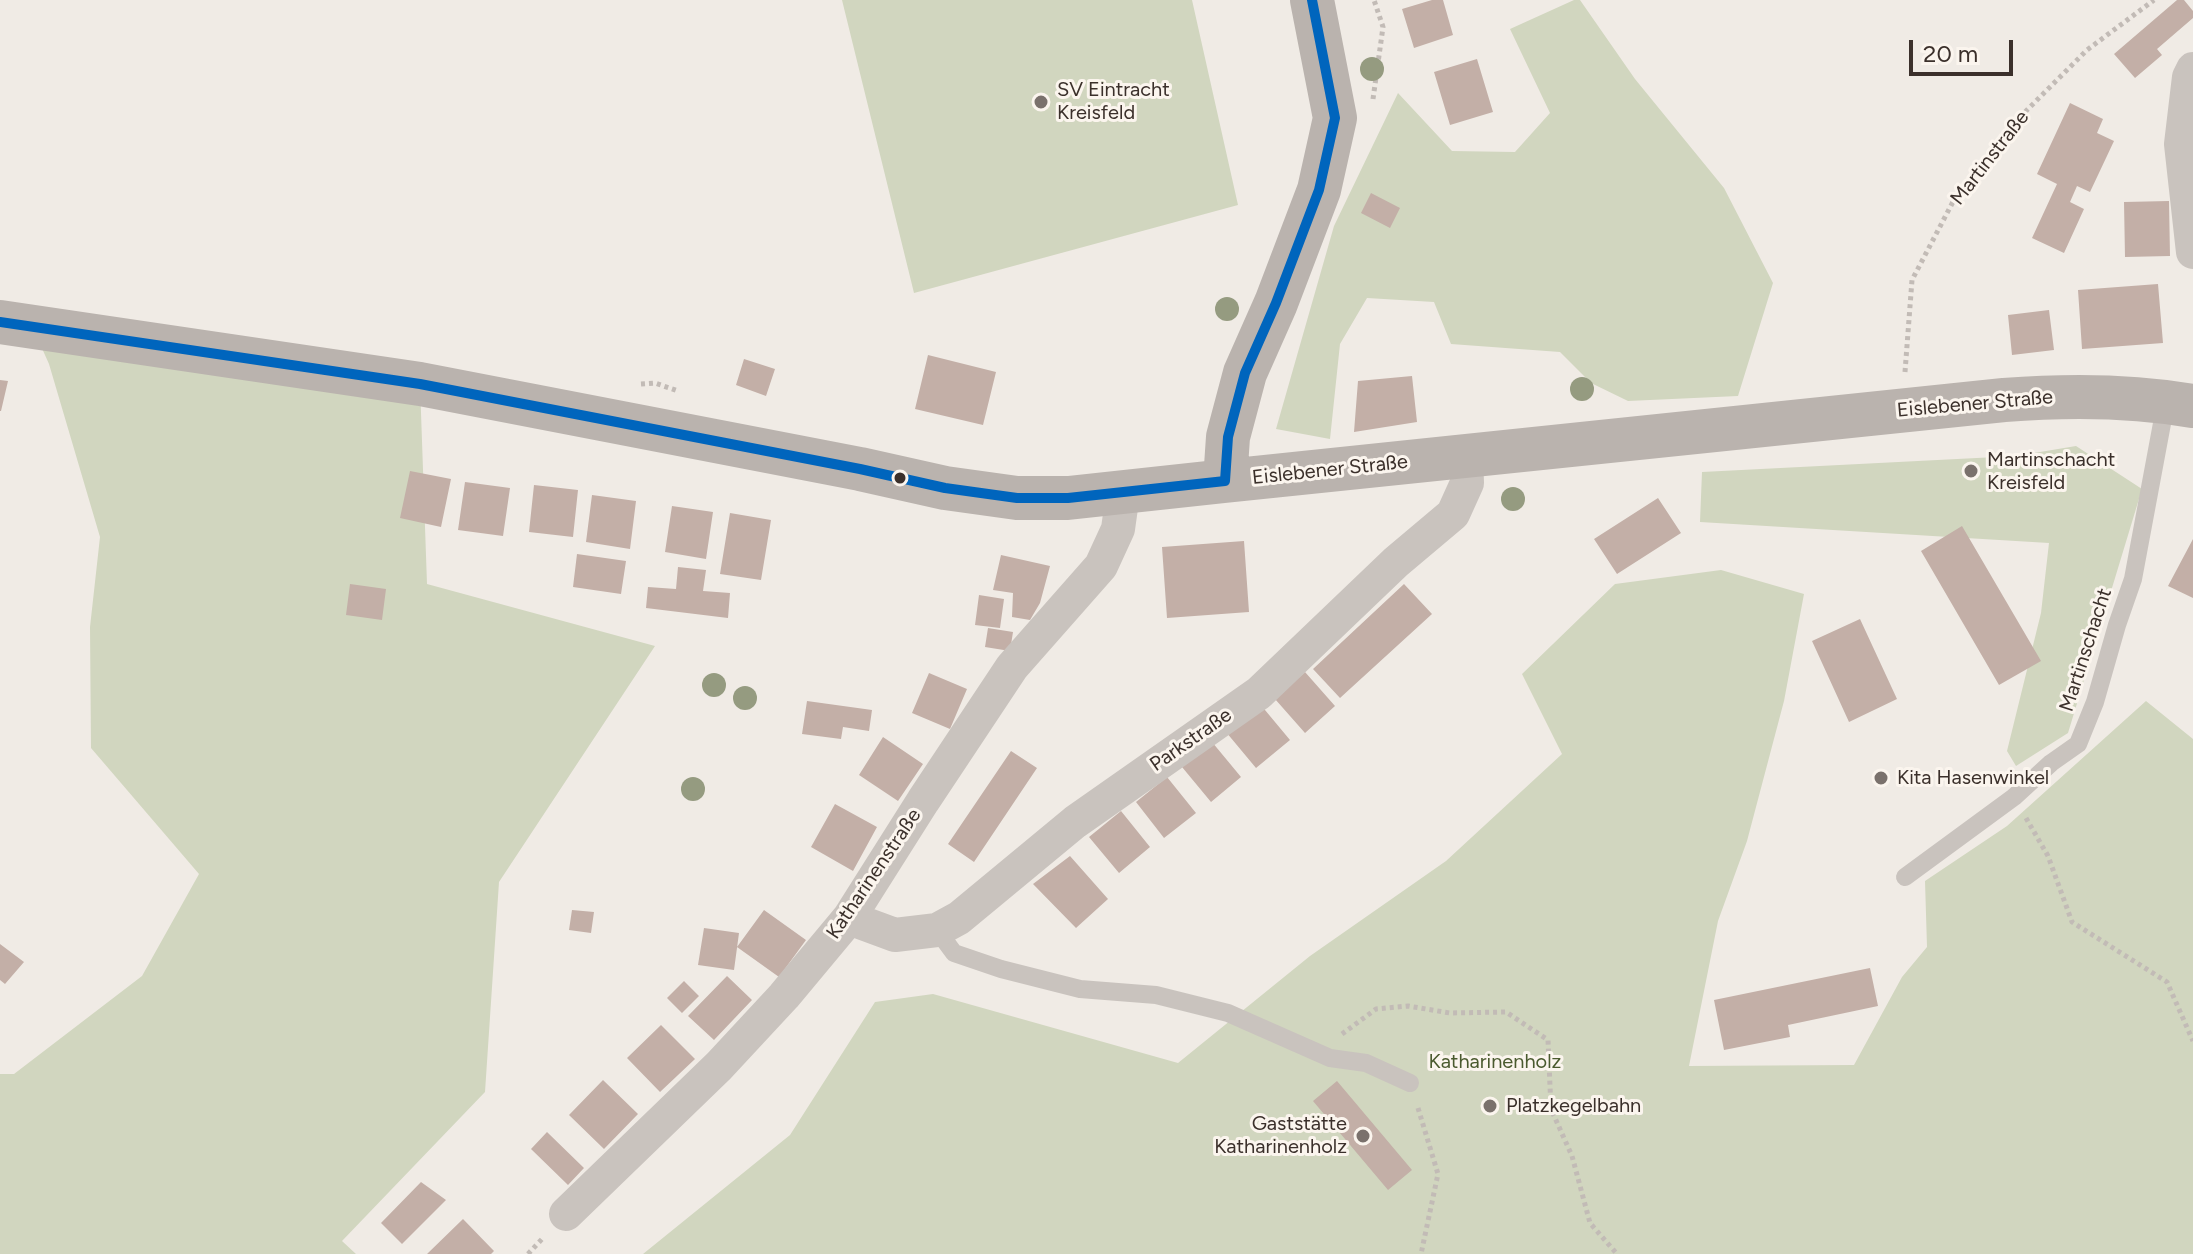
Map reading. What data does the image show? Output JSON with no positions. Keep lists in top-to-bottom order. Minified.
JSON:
{"streets":{"main road":["Eislebener Straße"],"street":["Parkstraße","Katharinenstraße"],"lane":["Martinschacht"],"path":["Martinstraße"]},"crossings":[["Martinstraße","Eislebener Straße"],["Eislebener Straße","Martinschacht"],["Eislebener Straße","Parkstraße"],["Eislebener Straße","Katharinenstraße"],["Parkstraße","Katharinenstraße"]],"parks":["Katharinenholz"],"places":["SV Eintracht Kreisfeld","Martinschacht Kreisfeld","Kita Hasenwinkel","Platzkegelbahn","Gaststätte Katharinenholz"],"scale_bar":"20 m"}
